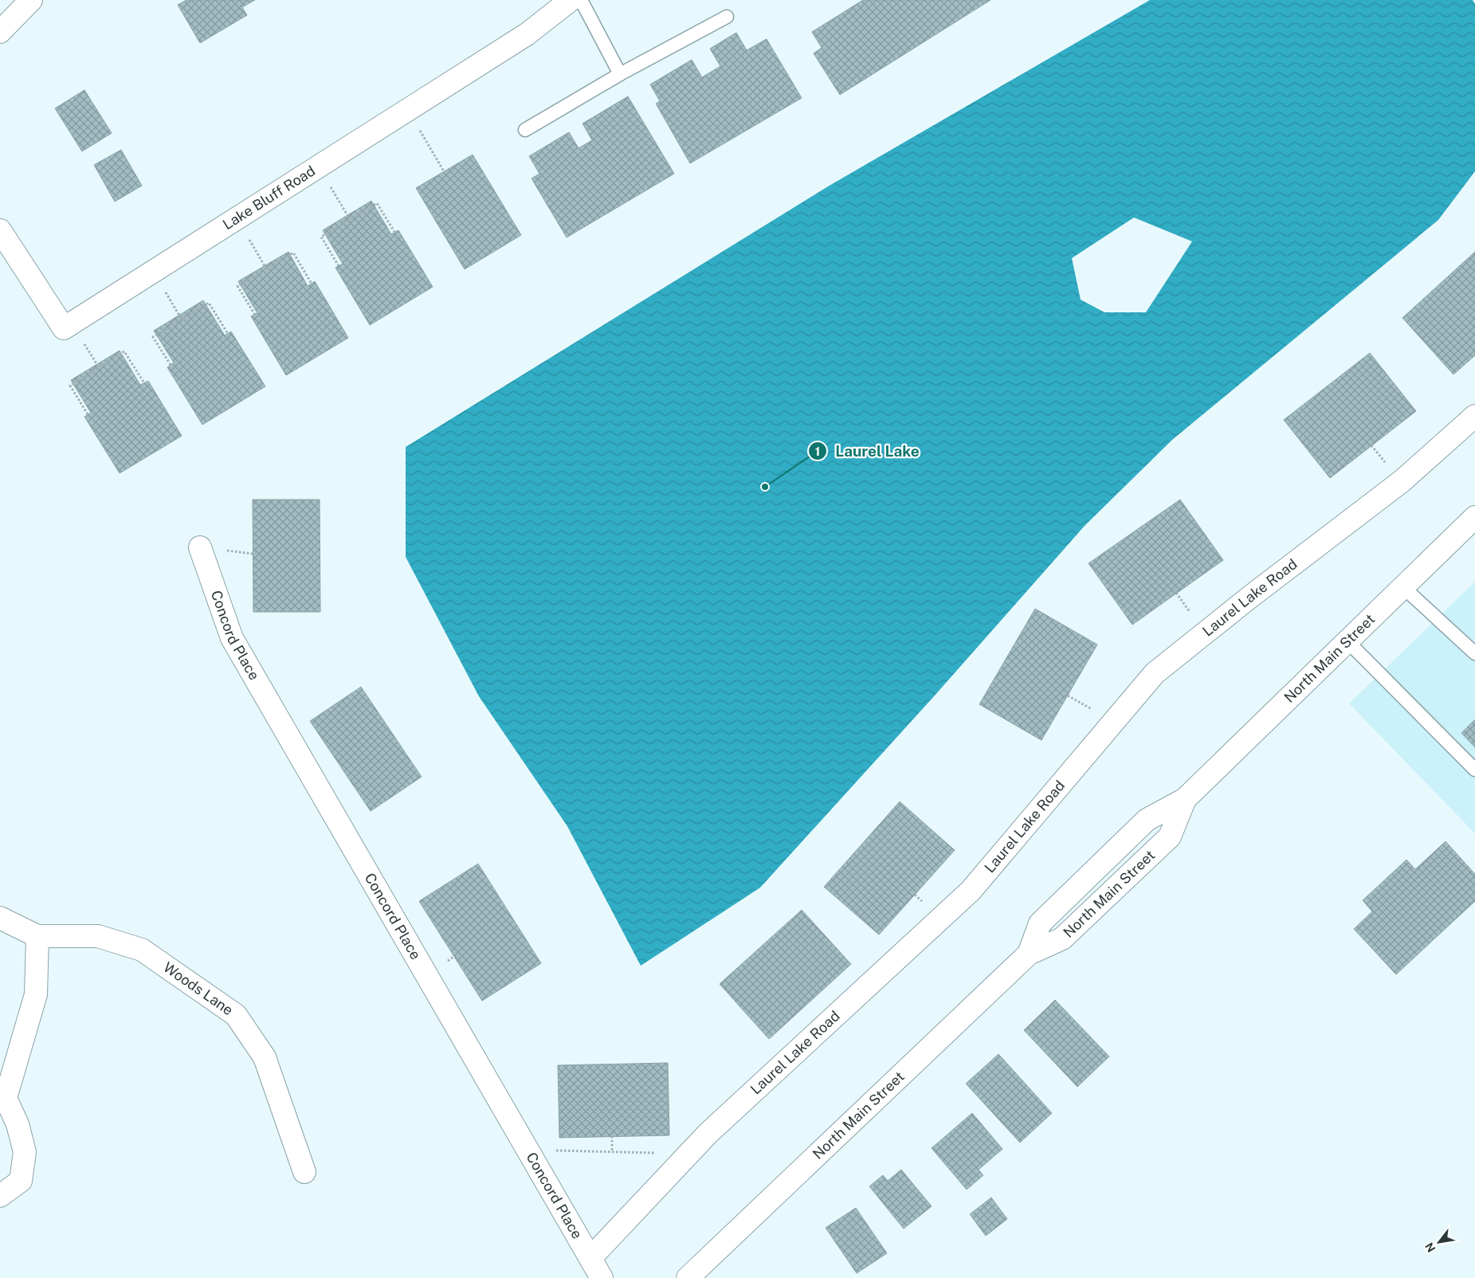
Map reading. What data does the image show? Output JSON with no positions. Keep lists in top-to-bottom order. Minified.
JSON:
{"streets":{"street":["Lake Bluff Road","Laurel Lake Road","Concord Place","North Main Street","Woods Lane"]},"crossings":[["Laurel Lake Road","Concord Place"]],"places":["Laurel Lake"],"north":"bottom left"}
